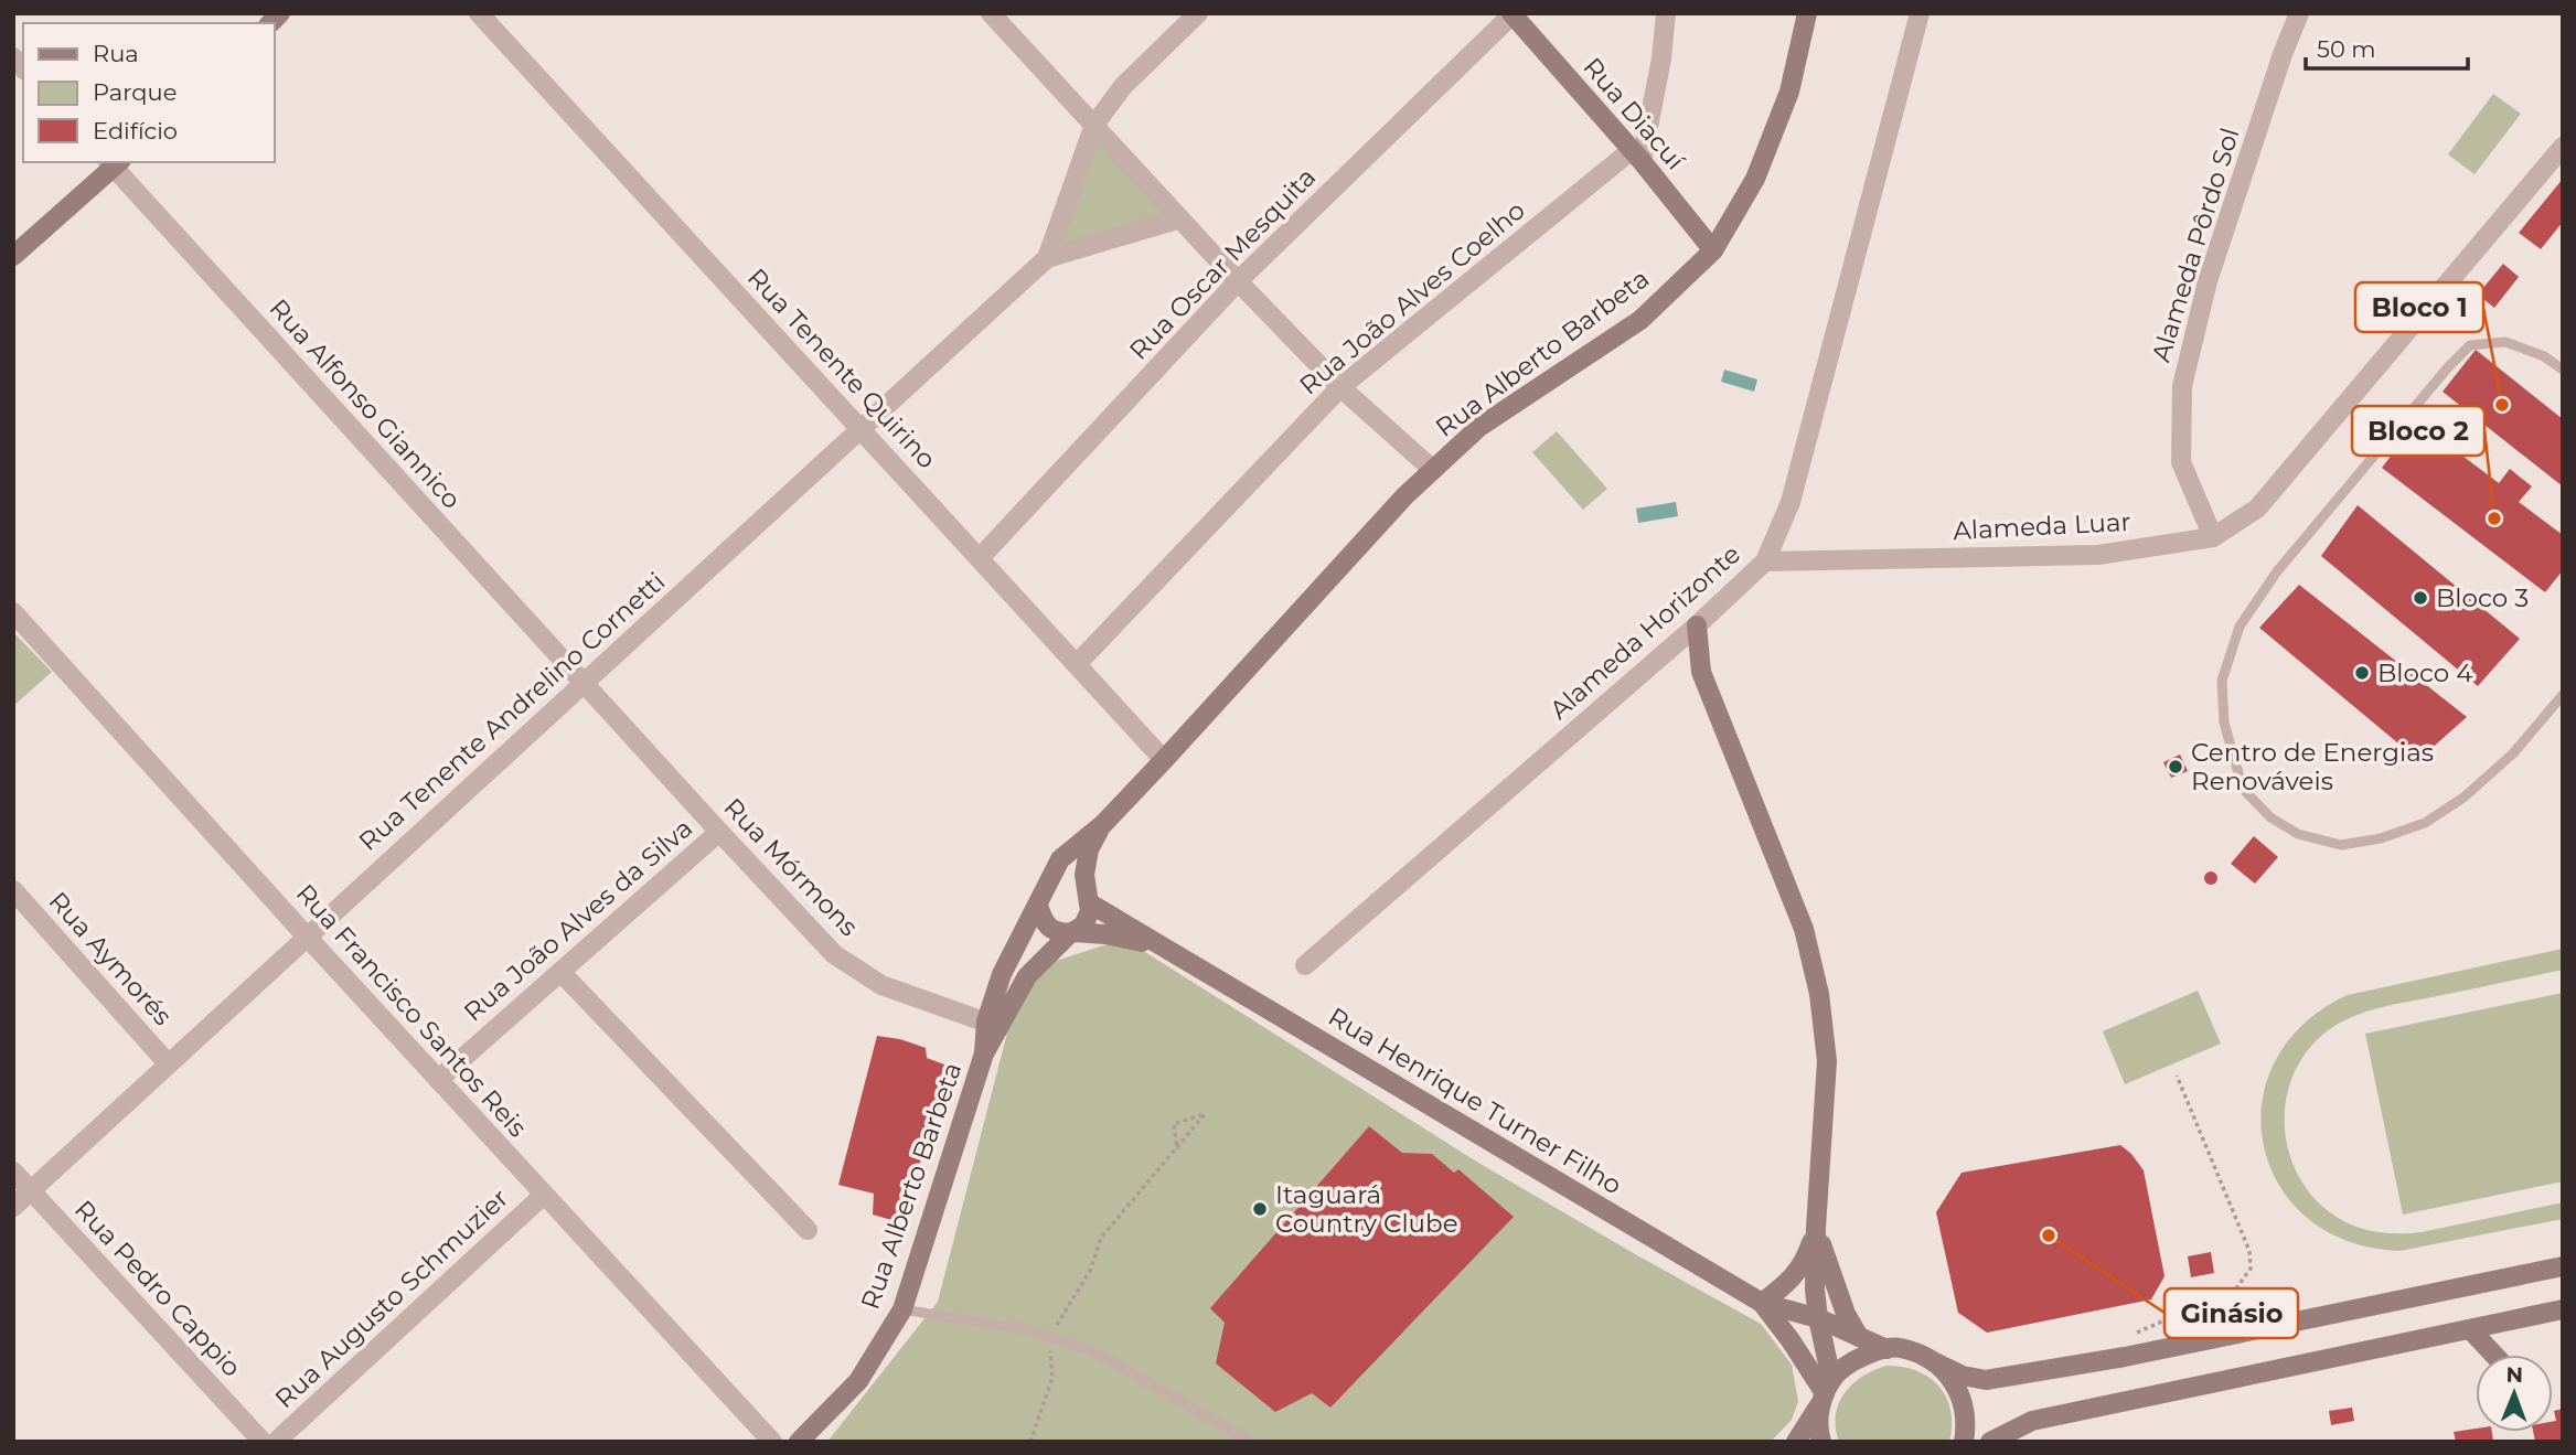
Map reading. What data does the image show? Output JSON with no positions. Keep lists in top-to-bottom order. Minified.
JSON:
{"streets":{"main road":["Rua Diacuí","Rua Alberto Barbeta","Rua Henrique Turner Filho"],"street":["Alameda Pôrdo Sol","Rua Oscar Mesquita","Rua João Alves Coelho","Rua Tenente Quirino","Rua Alfonso Giannico","Alameda Luar","Alameda Horizonte","Rua Tenente Andrelino Cornetti","Rua Mórmons","Rua João Alves da Silva","Rua Aymorés","Rua Francisco Santos Reis","Rua Pedro Cappio","Rua Augusto Schmuzier"]},"crossings":[["Rua Diacuí","Rua Oscar Mesquita"],["Rua Diacuí","Rua João Alves Coelho"],["Rua Diacuí","Rua Alberto Barbeta"],["Alameda Pôrdo Sol","Alameda Luar"],["Rua Oscar Mesquita","Rua Tenente Quirino"],["Rua João Alves Coelho","Rua Tenente Quirino"],["Rua Alberto Barbeta","Rua Tenente Quirino"],["Rua Alberto Barbeta","Rua Mórmons"],["Rua Tenente Quirino","Rua Tenente Andrelino Cornetti"],["Rua Alfonso Giannico","Rua Tenente Andrelino Cornetti"],["Rua Alfonso Giannico","Rua Mórmons"],["Alameda Luar","Alameda Horizonte"],["Rua Tenente Andrelino Cornetti","Rua Mórmons"],["Rua Tenente Andrelino Cornetti","Rua Aymorés"],["Rua Tenente Andrelino Cornetti","Rua Francisco Santos Reis"],["Rua Tenente Andrelino Cornetti","Rua Pedro Cappio"],["Rua Mórmons","Rua João Alves da Silva"],["Rua João Alves da Silva","Rua Francisco Santos Reis"],["Rua Francisco Santos Reis","Rua Augusto Schmuzier"]],"places":["Bloco 1","Bloco 2","Bloco 3","Bloco 4","Centro de Energias Renováveis","Itaguará Country Clube","Ginásio"],"legend":["Rua","Parque","Edifício"],"scale_bar":"50 m","north":"top"}
